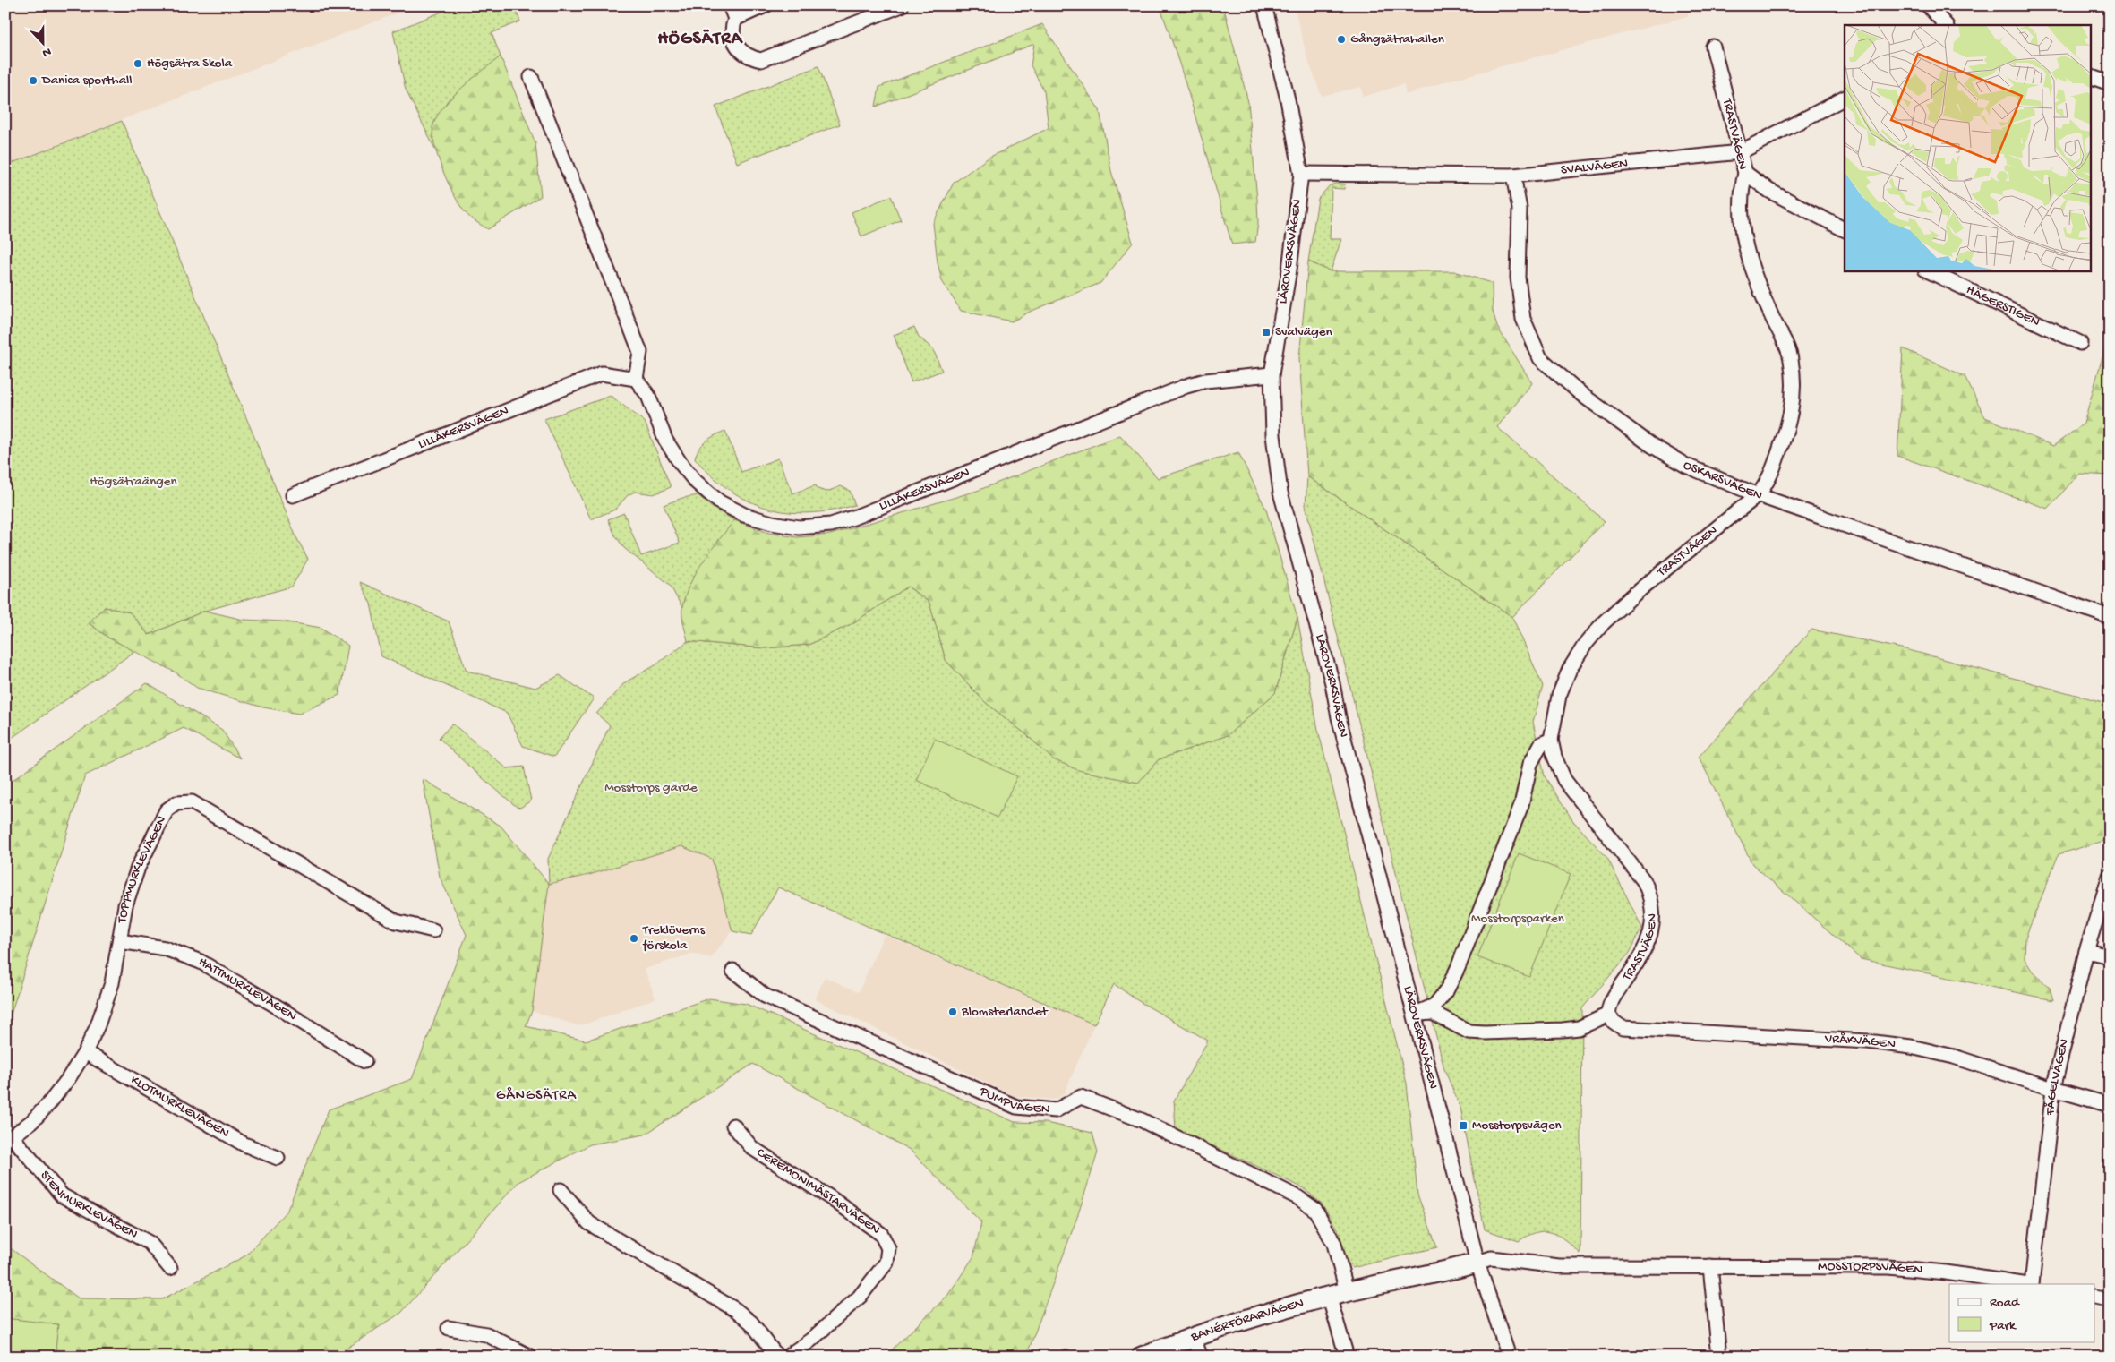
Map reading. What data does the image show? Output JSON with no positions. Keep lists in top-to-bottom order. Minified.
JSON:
{"streets":{"street":["TRASTVÄGEN","SVALVÄGEN","LÄROVERKSVÄGEN","HÄGERSTIGEN","LILLÅKERSVÄGEN","OSKARSVÄGEN","TOPPMURKLEVÄGEN","HATTMURKLEVÄGEN","VRÅKVÄGEN","FÅGELVÄGEN","PUMPVÄGEN","KLOTMURKLEVÄGEN","CEREMONIMÄSTARVÄGEN","STENMURKLEVÄGEN","MOSSTORPSVÄGEN","BANÉRFÖRARVÄGEN"]},"crossings":[["TRASTVÄGEN","SVALVÄGEN"],["TRASTVÄGEN","OSKARSVÄGEN"],["TRASTVÄGEN","VRÅKVÄGEN"],["SVALVÄGEN","LÄROVERKSVÄGEN"],["SVALVÄGEN","OSKARSVÄGEN"],["LÄROVERKSVÄGEN","LILLÅKERSVÄGEN"],["LÄROVERKSVÄGEN","MOSSTORPSVÄGEN"],["LÄROVERKSVÄGEN","BANÉRFÖRARVÄGEN"],["TOPPMURKLEVÄGEN","HATTMURKLEVÄGEN"],["TOPPMURKLEVÄGEN","KLOTMURKLEVÄGEN"],["TOPPMURKLEVÄGEN","STENMURKLEVÄGEN"],["VRÅKVÄGEN","FÅGELVÄGEN"],["PUMPVÄGEN","BANÉRFÖRARVÄGEN"],["MOSSTORPSVÄGEN","BANÉRFÖRARVÄGEN"]],"districts":["HÖGSÄTRA","GÅNGSÄTRA"],"parks":["Högsätraängen","Mosstorps gärde","Mosstorpsparken"],"places":{"other":["Gångsätrahallen","Högsätra Skola","Danica sporthall","Treklöverns förskola","Blomsterlandet"],"transit":["Svalvägen","Mosstorpsvägen"]},"legend":["Road","Park"],"north":"bottom"}
